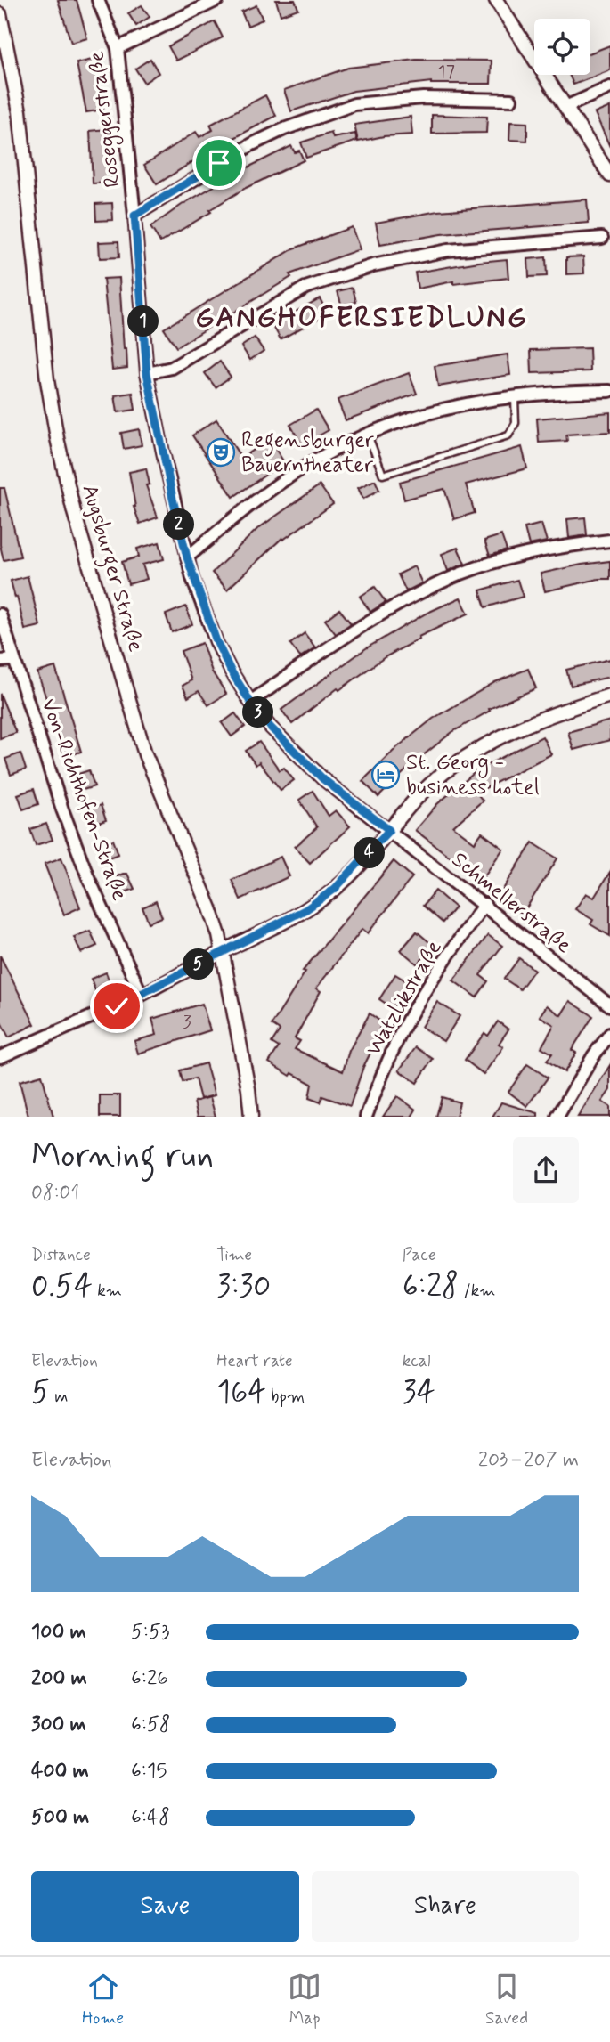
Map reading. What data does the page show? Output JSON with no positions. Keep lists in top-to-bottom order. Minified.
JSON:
{"streets":{"street":["Roseggerstraße","Augsburger Straße","Von-Richthofen-Straße","Schmellerstraße","Watzlikstraße"]},"crossings":[["Roseggerstraße","Schmellerstraße"],["Schmellerstraße","Watzlikstraße"]],"districts":["GANGHOFERSIEDLUNG"],"places":{"theatre":["Regensburger Bauerntheater"],"hotel":["St. Georg - business hotel"]},"house_numbers":["17","3"],"page":{"pins":["1","2","3","4","5"],"heading":["Morning run","08:01"],"stats":[["Distance","0.54 km"],["Time","3:30"],["Pace","6:28 /km"],["Elevation","5 m"],["Heart rate","164 bpm"],["kcal","34"]],"chart":["Elevation","203–207 m"],"list":[{"name":"100 m","note":"5:53"},{"name":"200 m","note":"6:26"},{"name":"300 m","note":"6:58"},{"name":"400 m","note":"6:15"},{"name":"500 m","note":"6:48"}],"buttons":["Save","Share"],"tabs":["Home","Map","Saved"]}}
